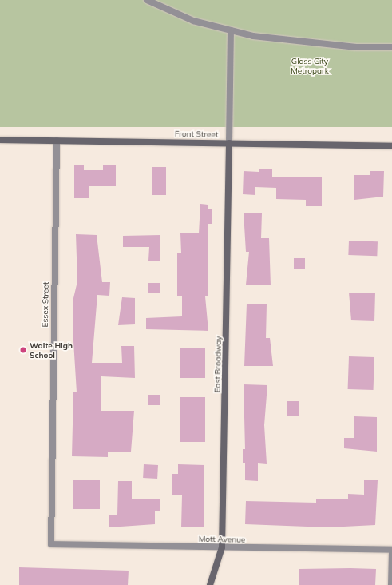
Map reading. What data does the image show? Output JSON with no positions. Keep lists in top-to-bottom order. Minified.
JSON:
{"streets":{"street":["Front Street","Essex Street","East Broadway","Mott Avenue"]},"crossings":[["Front Street","Essex Street"],["Front Street","East Broadway"],["Essex Street","Mott Avenue"],["East Broadway","Mott Avenue"]],"parks":["Glass City Metropark"],"places":["Waite High School"]}
